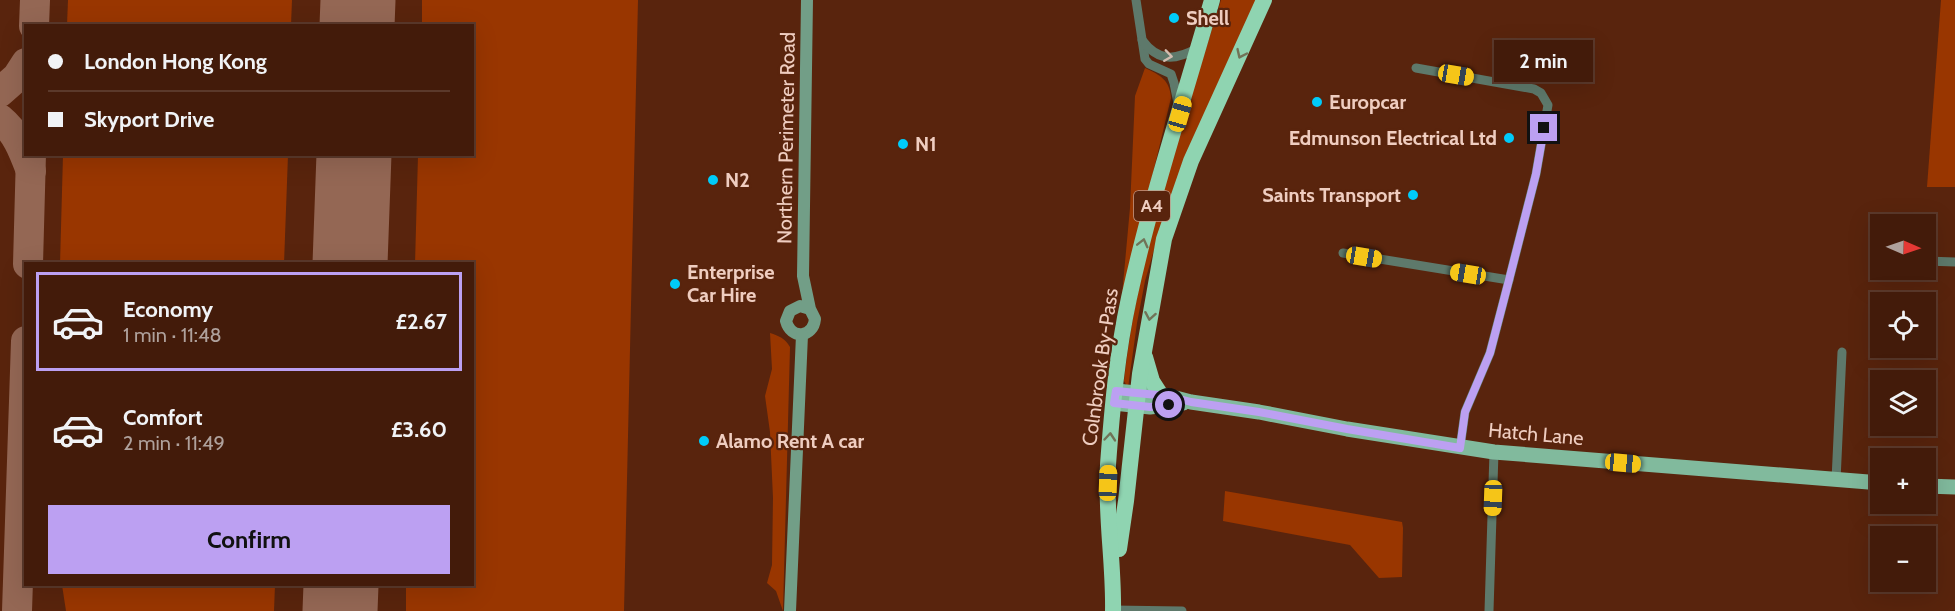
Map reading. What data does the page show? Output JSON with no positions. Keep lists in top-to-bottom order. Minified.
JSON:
{"streets":{"highway":["A4","Colnbrook By-Pass"],"main road":["Hatch Lane"],"street":["Northern Perimeter Road"]},"crossings":[["A4","Colnbrook By-Pass"],["Colnbrook By-Pass","Hatch Lane"]],"places":["Shell","Europcar","Edmunson Electrical Ltd","N1","N2","Saints Transport","Enterprise Car Hire","Alamo Rent A car"],"north":"right","page":{"banner":["London Hong Kong","Skyport Drive"],"bubble":"2 min","map_buttons":["+","−"],"list":[{"name":"Economy","note":"1 min · 11:48","value":"£2.67"},{"name":"Comfort","note":"2 min · 11:49","value":"£3.60"}],"buttons":"Confirm"}}
